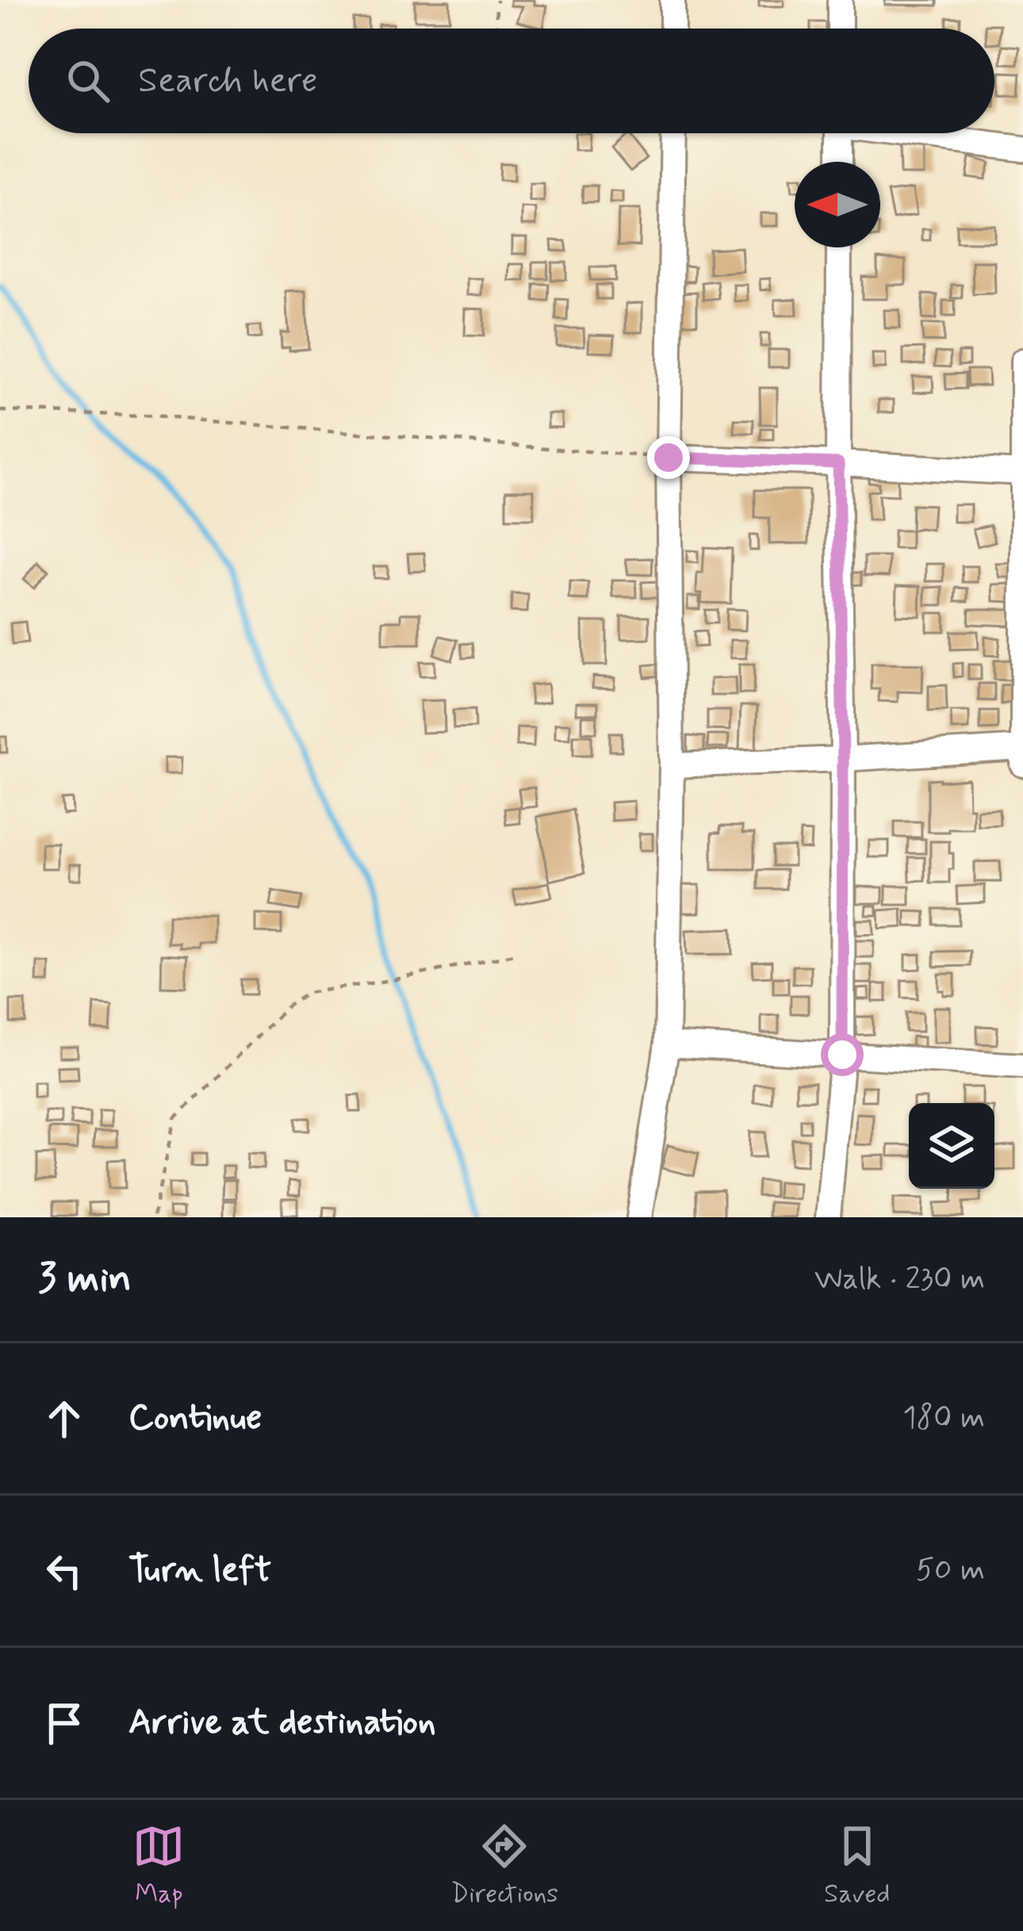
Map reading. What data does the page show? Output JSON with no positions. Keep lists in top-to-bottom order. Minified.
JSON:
{"north":"left","page":{"search":"Search here","heading":["3 min","Walk · 230 m"],"list":[["Continue","180 m"],["Turn left","50 m"],"Arrive at destination"],"nav":["Map","Directions","Saved"]}}
